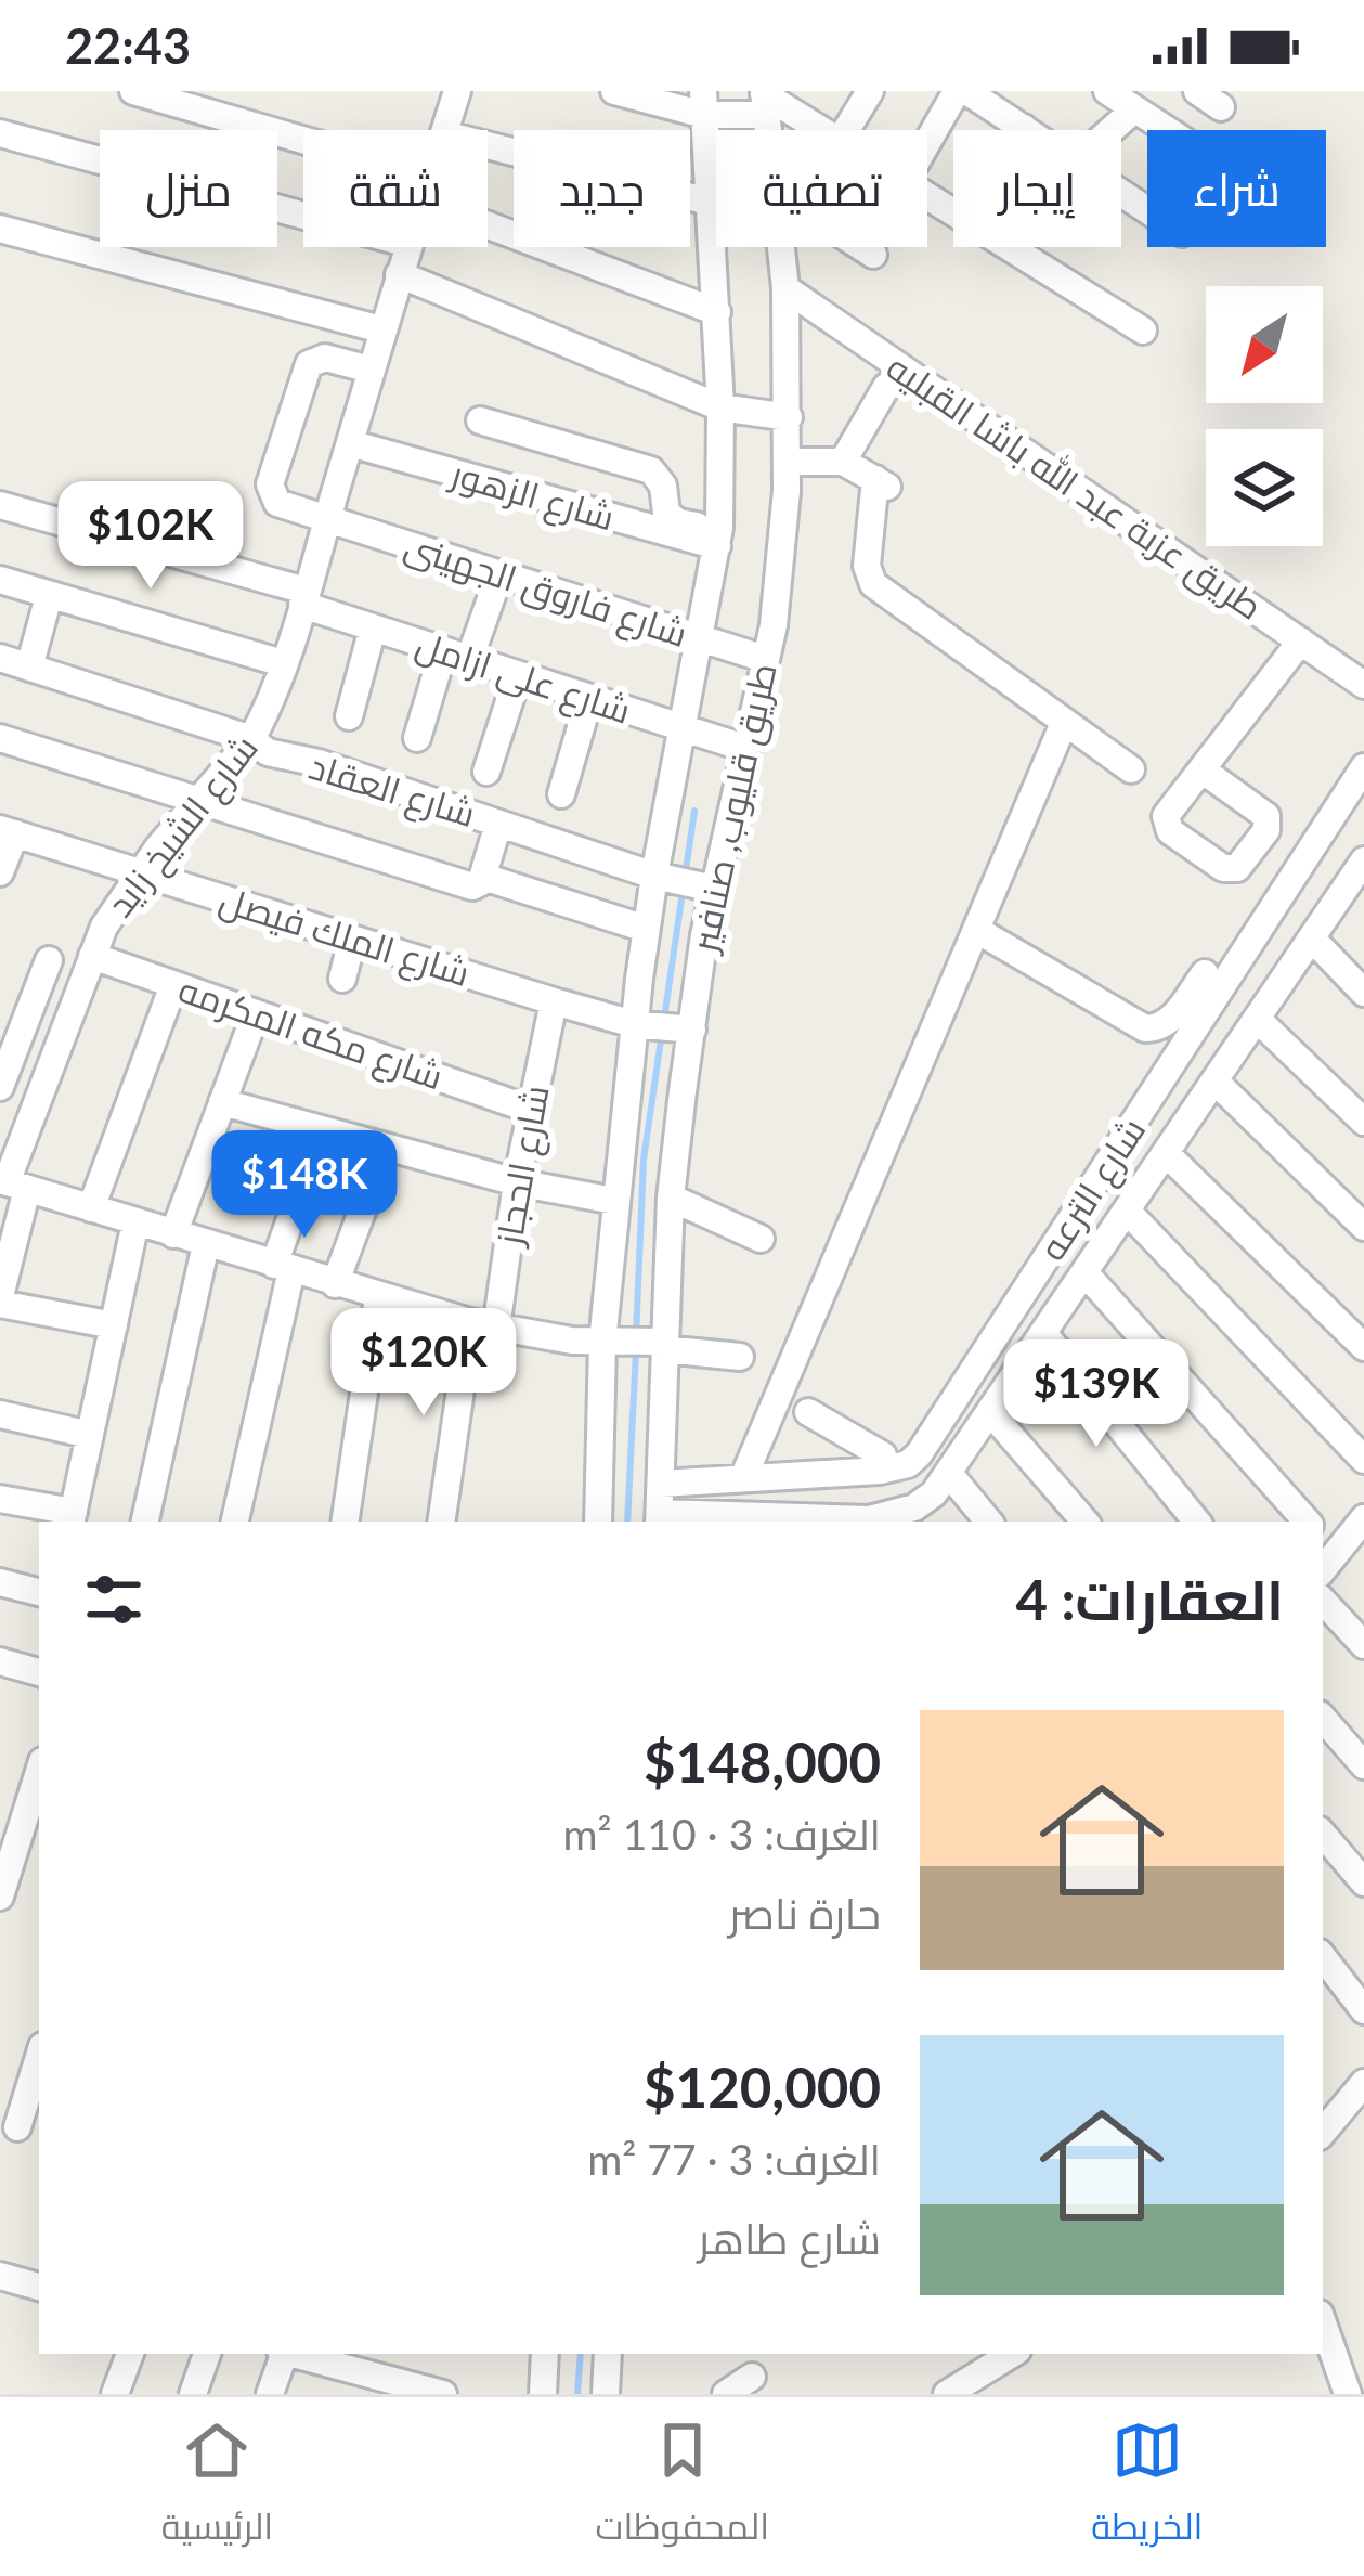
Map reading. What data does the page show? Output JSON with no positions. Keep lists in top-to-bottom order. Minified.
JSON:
{"streets":{"street":["طريق عزبة عبد الله باشا القبليه","شارع الزهور","شارع فاروق الجهينى","شارع على ازامل","شارع العقاد","طريق قليوب, صنافير","شارع الشيخ زايد","شارع الملك فيصل","شارع مكه المكرمه","شارع الحجاز","شارع الترعه"]},"crossings":[["طريق عزبة عبد الله باشا القبليه","طريق قليوب, صنافير"],["شارع الزهور","طريق قليوب, صنافير"],["شارع الزهور","شارع الشيخ زايد"],["شارع فاروق الجهينى","طريق قليوب, صنافير"],["شارع فاروق الجهينى","شارع الشيخ زايد"],["شارع على ازامل","طريق قليوب, صنافير"],["شارع على ازامل","شارع الشيخ زايد"],["شارع العقاد","طريق قليوب, صنافير"],["شارع العقاد","شارع الشيخ زايد"],["طريق قليوب, صنافير","شارع الملك فيصل"],["طريق قليوب, صنافير","شارع الترعه"],["شارع الشيخ زايد","شارع الملك فيصل"],["شارع الشيخ زايد","شارع مكه المكرمه"],["شارع الملك فيصل","شارع الحجاز"],["شارع مكه المكرمه","شارع الحجاز"]],"north":"bottom left","page":{"status":"22:43","chip":["شراء","إيجار","تصفية","جديد","شقة","منزل"],"price":["$102K","$148K","$120K","$139K"],"heading":"العقارات: 4","list":[{"name":"$148,000","note":"الغرف: 3 · 110 m² · حارة ناصر"},{"name":"$120,000","note":"الغرف: 3 · 77 m² · شارع طاهر"}],"tabs":["الخريطة","المحفوظات","الرئيسية"]}}
